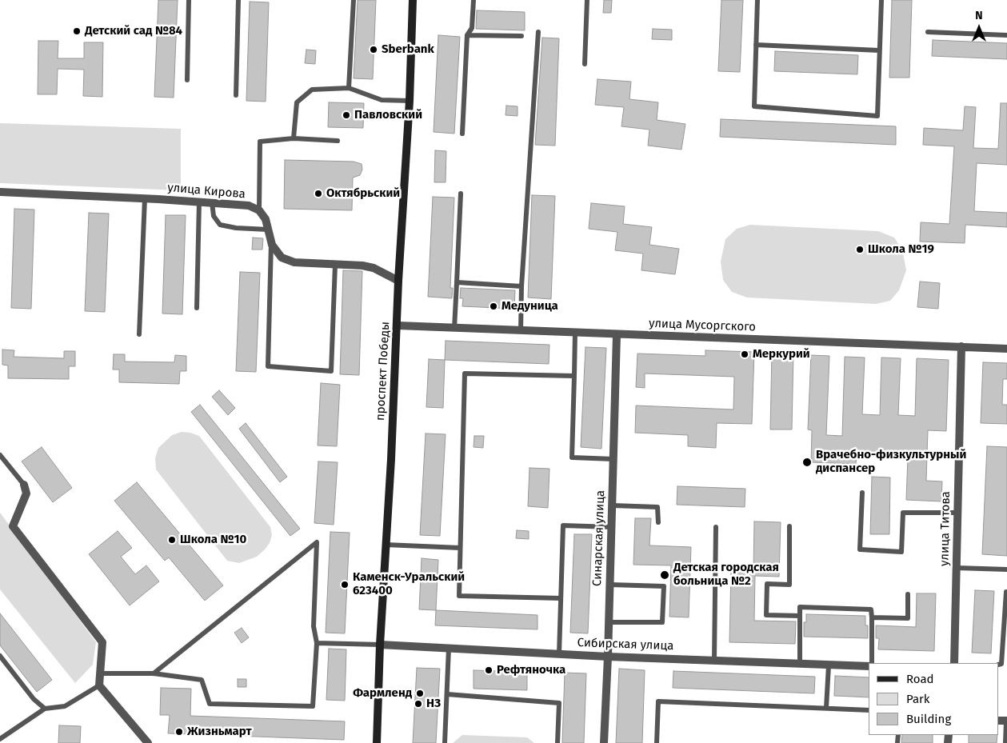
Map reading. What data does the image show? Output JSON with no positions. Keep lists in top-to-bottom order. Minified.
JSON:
{"streets":{"main road":["проспект Победы"],"street":["улица Кирова","улица Мусоргского","улица Титова","Синарская улица","Сибирская улица"]},"crossings":[["улица Кирова","проспект Победы"],["улица Мусоргского","проспект Победы"],["улица Мусоргского","улица Титова"],["улица Мусоргского","Синарская улица"],["проспект Победы","Сибирская улица"],["Синарская улица","Сибирская улица"]],"places":["Детский сад №84","Sberbank","Павловский","Октябрьский","Школа №19","Медуница","Меркурий","Врачебно-физкультурный диспансер","Школа №10","Детская городская больница №2","Каменск-Уральский 623400","Рефтяночка","Фармленд","НЗ","Жизньмарт"],"legend":["Road","Park","Building"],"north":"top"}
